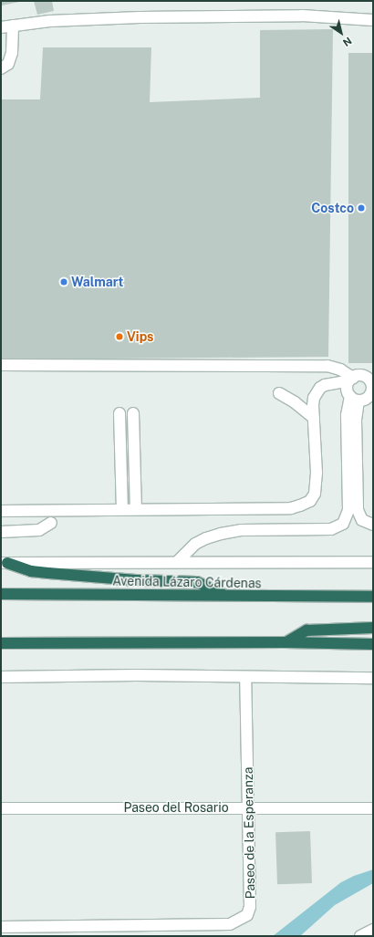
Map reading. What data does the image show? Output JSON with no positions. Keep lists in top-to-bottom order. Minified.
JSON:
{"streets":{"highway":["Avenida Lázaro Cárdenas"],"street":["Paseo del Rosario","Paseo de la Esperanza"]},"crossings":[["Paseo del Rosario","Paseo de la Esperanza"]],"places":["Costco","Walmart","Vips"],"north":"bottom right"}
